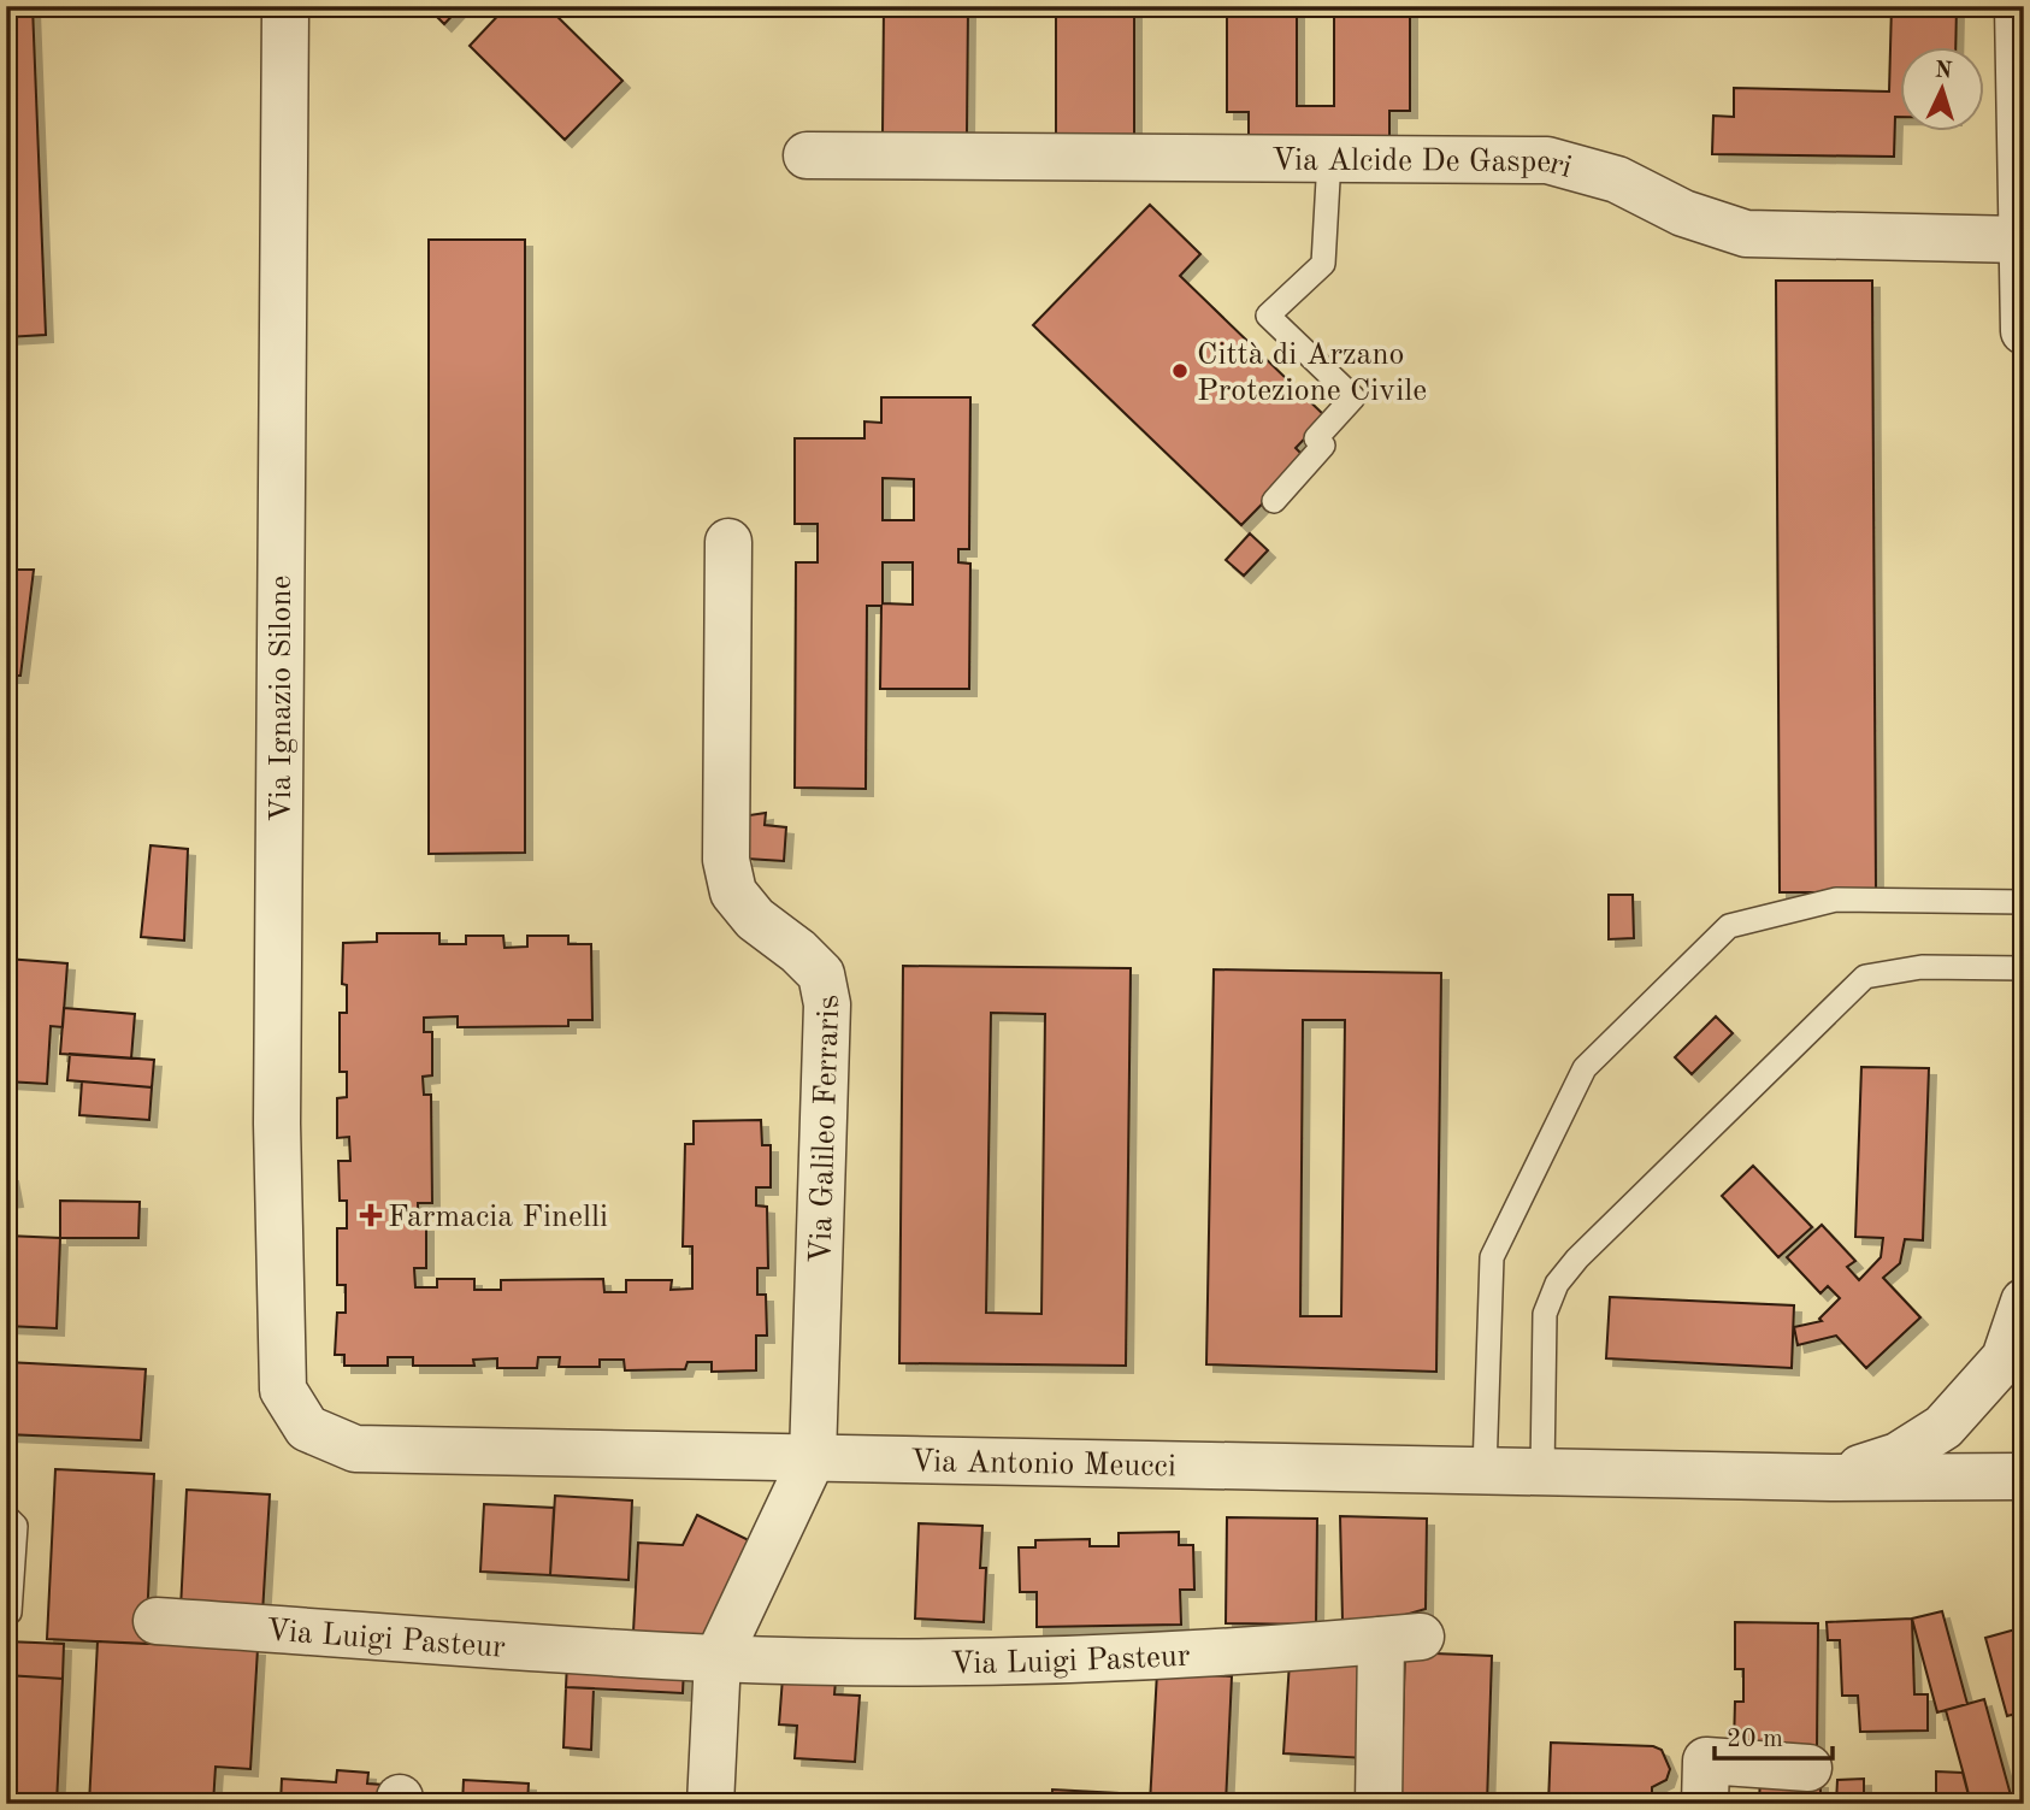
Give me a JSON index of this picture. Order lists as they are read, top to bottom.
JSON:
{
  "streets": {
    "street": [
      "Via Alcide De Gasperi",
      "Via Ignazio Silone",
      "Via Galileo Ferraris",
      "Via Antonio Meucci",
      "Via Luigi Pasteur"
    ]
  },
  "crossings": [
    ["Via Ignazio Silone", "Via Antonio Meucci"],
    ["Via Galileo Ferraris", "Via Antonio Meucci"]
  ],
  "places": {
    "other": ["Città di Arzano Protezione Civile"],
    "health": ["Farmacia Finelli"]
  },
  "scale_bar": "20 m",
  "north": "top"
}
